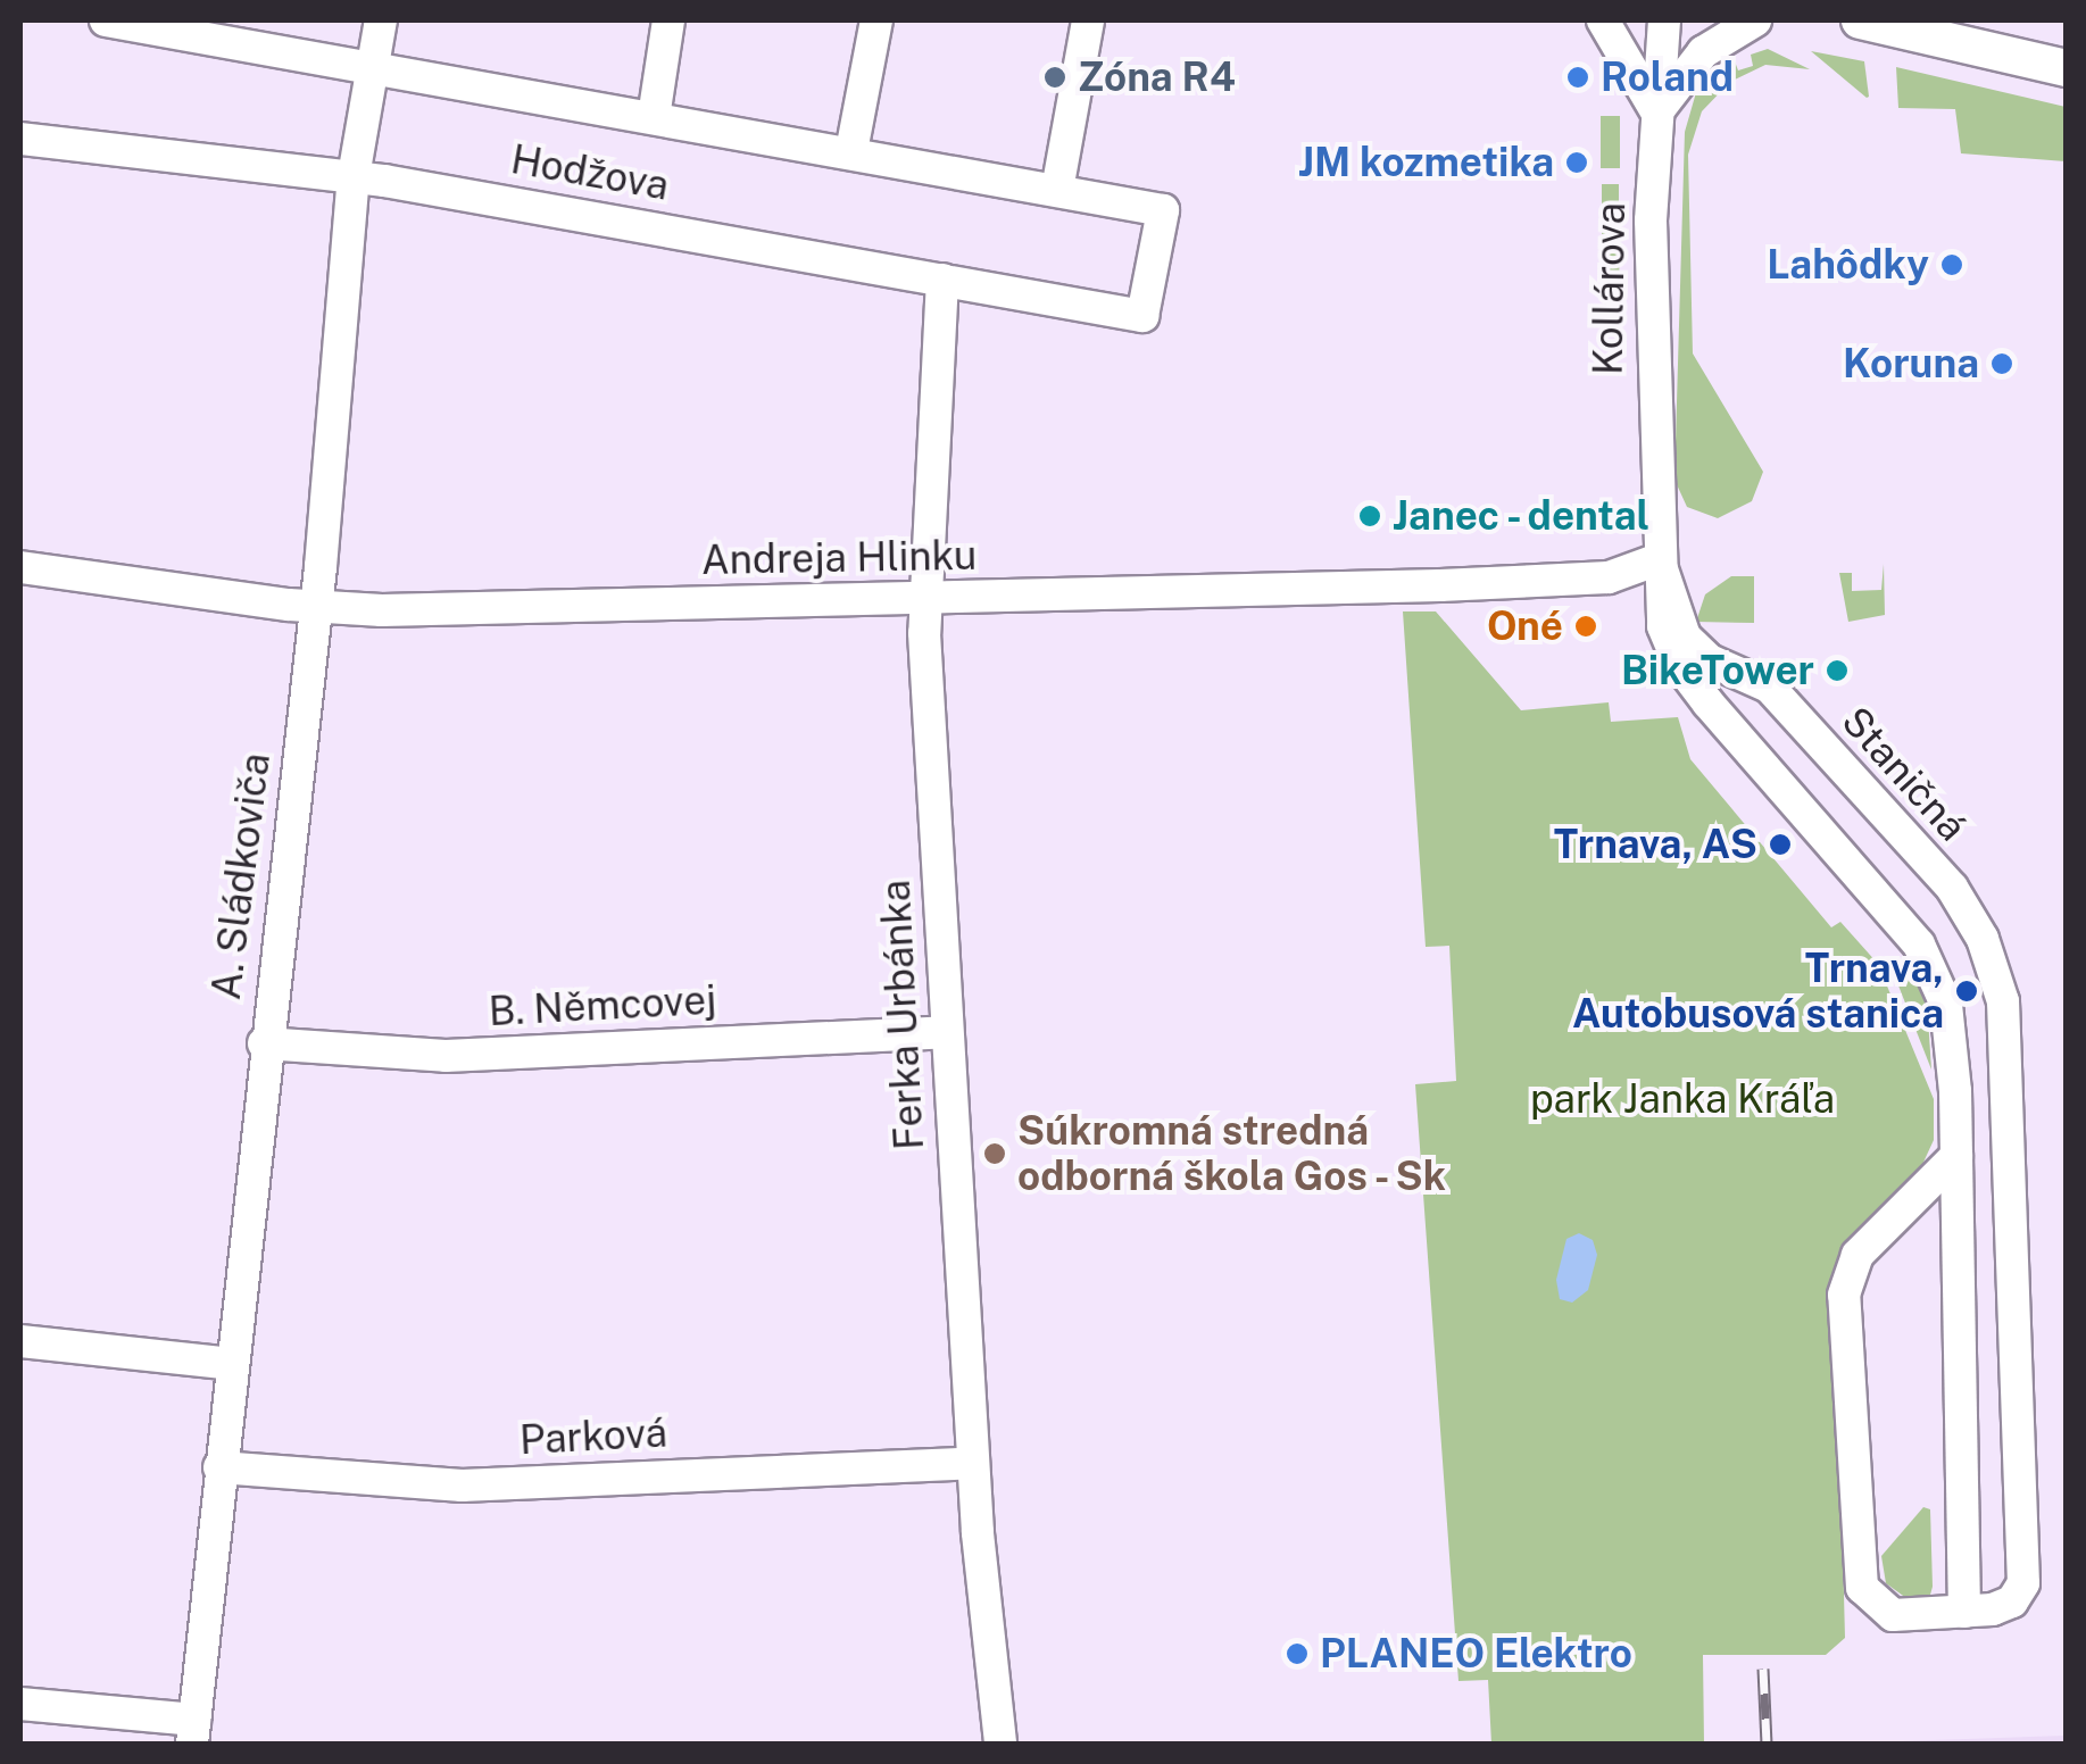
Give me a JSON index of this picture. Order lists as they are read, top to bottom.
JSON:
{
  "streets": {
    "street": [
      "Hodžova",
      "Kollárova",
      "Andreja Hlinku",
      "Staničná",
      "A. Sládkoviča",
      "B. Němcovej",
      "Ferka Urbánka",
      "Parková"
    ]
  },
  "crossings": [
    ["Hodžova", "A. Sládkoviča"],
    ["Hodžova", "Ferka Urbánka"],
    ["Kollárova", "Andreja Hlinku"],
    ["Kollárova", "Staničná"],
    ["Andreja Hlinku", "Staničná"],
    ["Andreja Hlinku", "A. Sládkoviča"],
    ["Andreja Hlinku", "Ferka Urbánka"],
    ["A. Sládkoviča", "B. Němcovej"],
    ["A. Sládkoviča", "Parková"],
    ["B. Němcovej", "Ferka Urbánka"],
    ["Ferka Urbánka", "Parková"]
  ],
  "parks": ["park Janka Kráľa"],
  "places": [
    "Zóna R4",
    "Roland",
    "JM kozmetika",
    "Lahôdky",
    "Koruna",
    "Janec - dental",
    "Oné",
    "BikeTower",
    "Trnava, AS",
    "Trnava, Autobusová stanica",
    "Súkromná stredná odborná škola Gos - Sk",
    "PLANEO Elektro"
  ]
}
